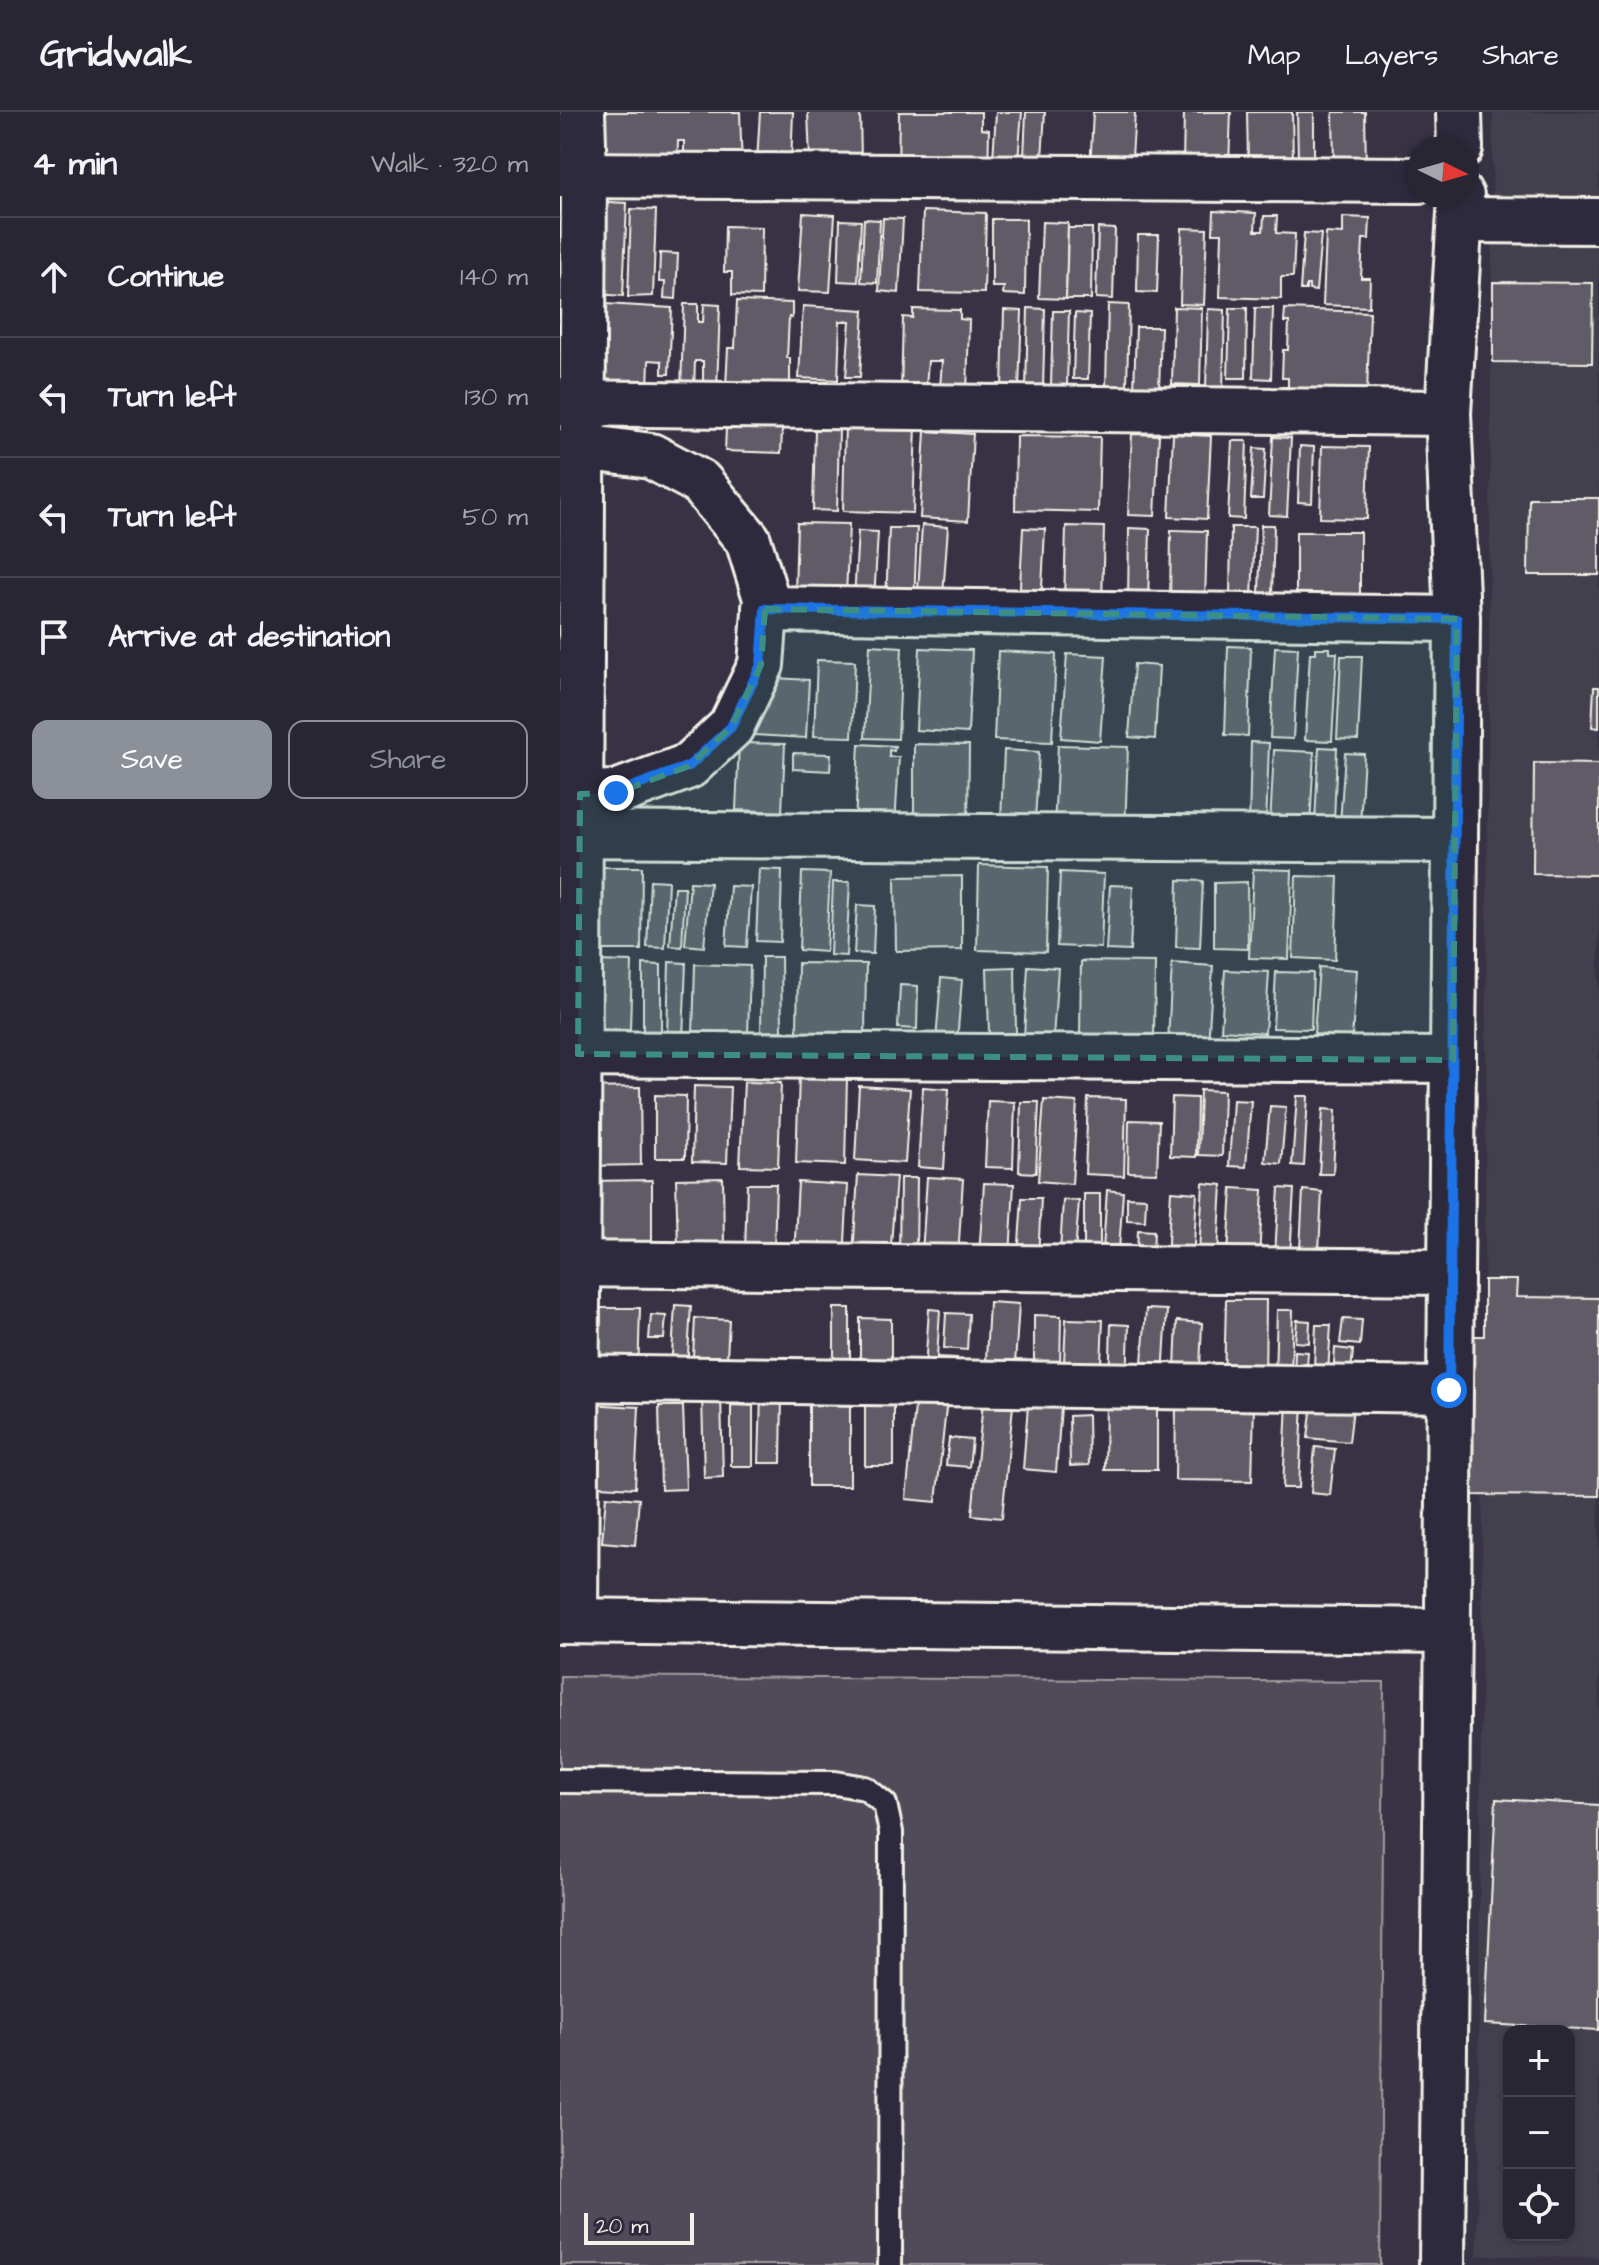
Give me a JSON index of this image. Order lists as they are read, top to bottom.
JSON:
{
  "scale_bar": "20 m",
  "north": "right",
  "page": {
    "header": "Gridwalk",
    "nav": ["Map", "Layers", "Share"],
    "heading": ["4 min", "Walk · 320 m"],
    "list": [
      ["Continue", "140 m"],
      ["Turn left", "130 m"],
      ["Turn left", "50 m"],
      "Arrive at destination"
    ],
    "buttons": ["Save", "Share"],
    "map_buttons": ["+", "−"],
    "scale": "20 m"
  }
}
